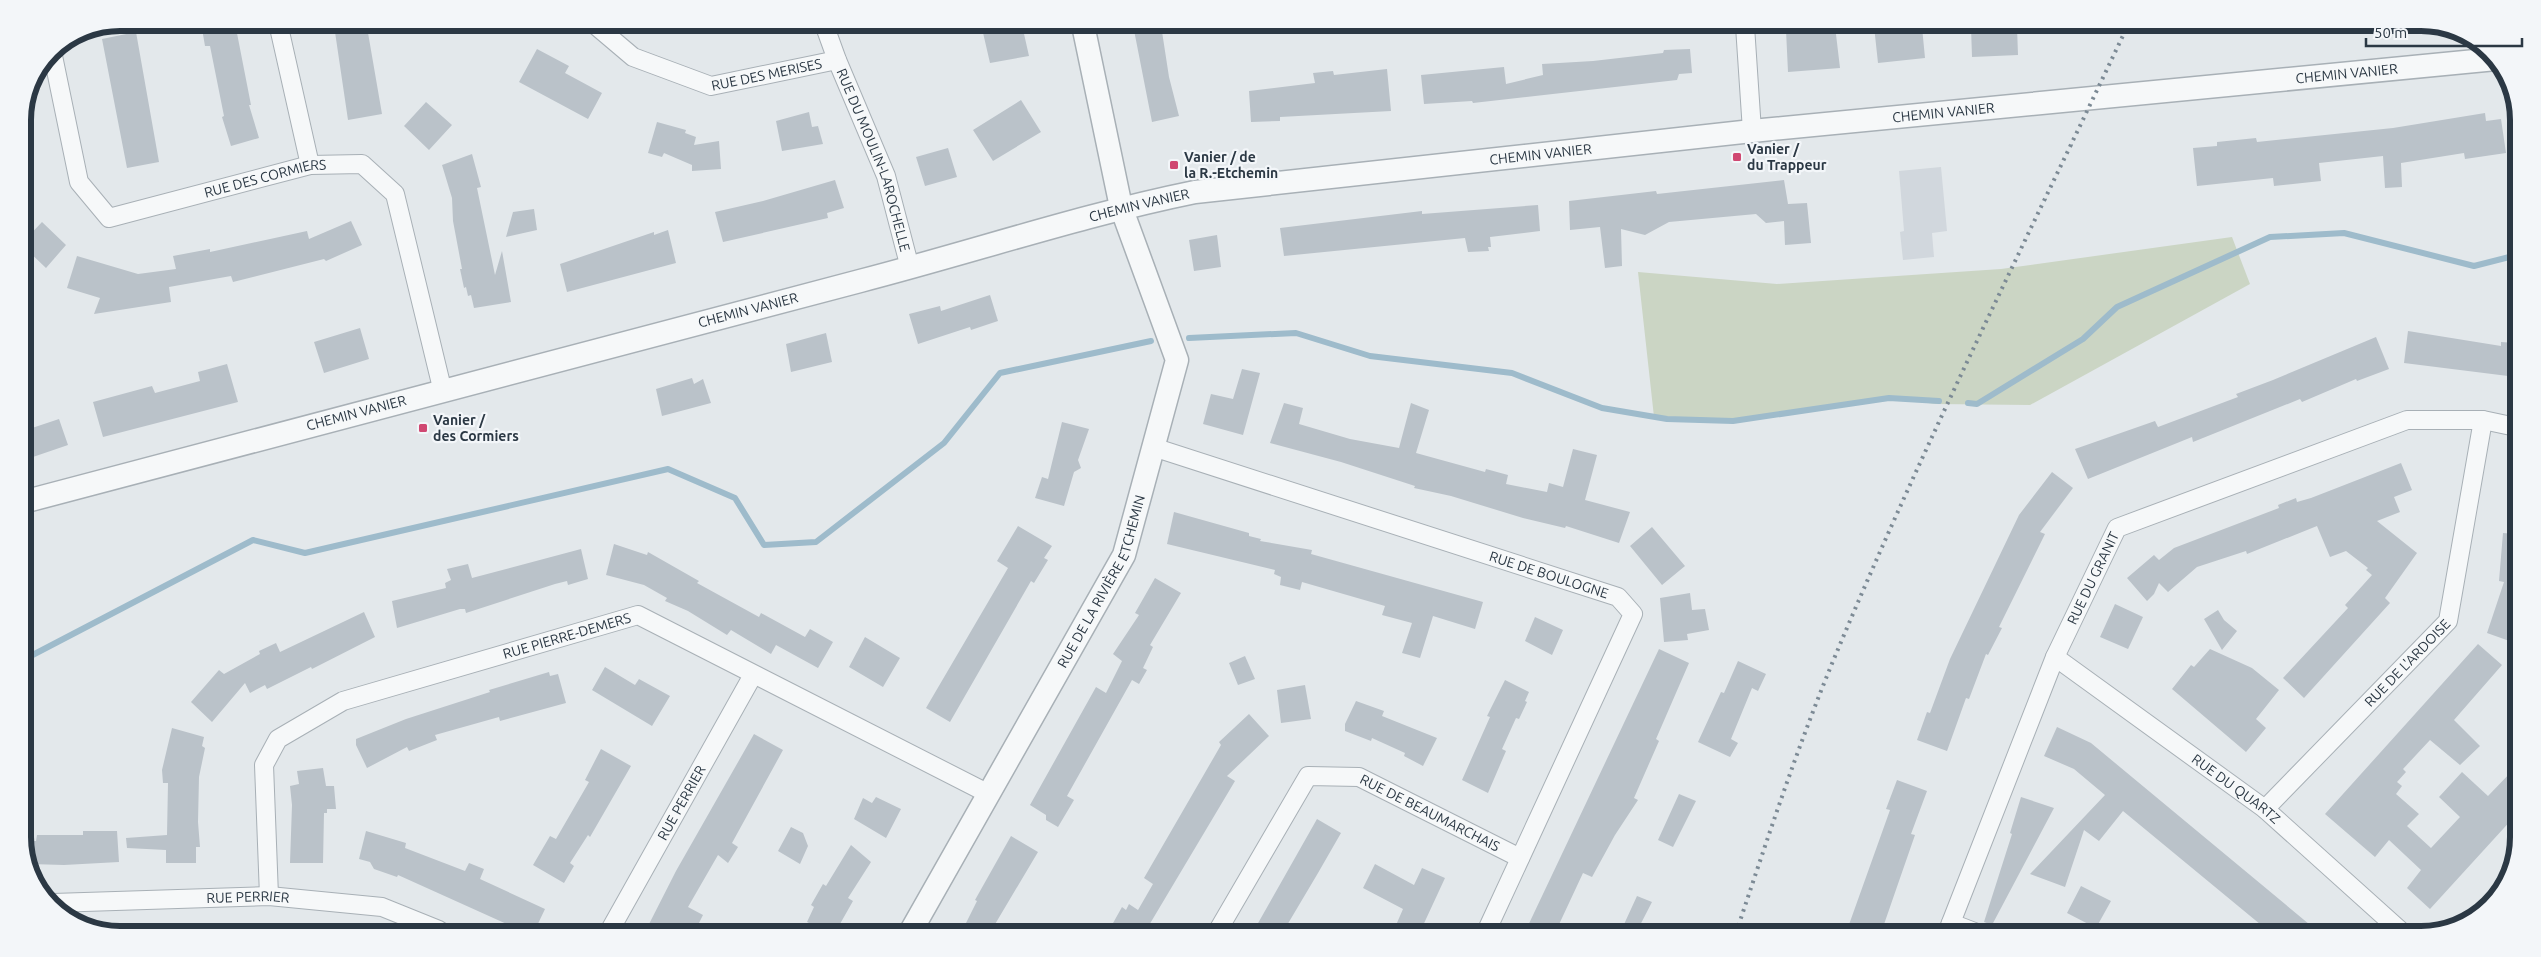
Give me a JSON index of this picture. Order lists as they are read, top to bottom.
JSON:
{
  "streets": {
    "street": [
      "RUE DES MERISES",
      "CHEMIN VANIER",
      "RUE DU MOULIN-LAROCHELLE",
      "RUE DES CORMIERS",
      "RUE DE BOULOGNE",
      "RUE DU GRANIT",
      "RUE DE LA RIVIÈRE ETCHEMIN",
      "RUE PIERRE-DEMERS",
      "RUE DE L'ARDOISE",
      "RUE DU QUARTZ",
      "RUE PERRIER",
      "RUE DE BEAUMARCHAIS"
    ]
  },
  "crossings": [
    ["RUE DES MERISES", "RUE DU MOULIN-LAROCHELLE"],
    ["CHEMIN VANIER", "RUE DU MOULIN-LAROCHELLE"],
    ["CHEMIN VANIER", "RUE DES CORMIERS"],
    ["CHEMIN VANIER", "RUE DE LA RIVIÈRE ETCHEMIN"],
    ["RUE DE BOULOGNE", "RUE DE LA RIVIÈRE ETCHEMIN"],
    ["RUE DE BOULOGNE", "RUE DE BEAUMARCHAIS"],
    ["RUE DU GRANIT", "RUE DE L'ARDOISE"],
    ["RUE DU GRANIT", "RUE DU QUARTZ"],
    ["RUE DE LA RIVIÈRE ETCHEMIN", "RUE PIERRE-DEMERS"],
    ["RUE PIERRE-DEMERS", "RUE PERRIER"],
    ["RUE DE L'ARDOISE", "RUE DU QUARTZ"]
  ],
  "places": {
    "transit": ["Vanier / du Trappeur", "Vanier / de la R.-Etchemin", "Vanier / des Cormiers"]
  },
  "scale_bar": "50 m"
}
